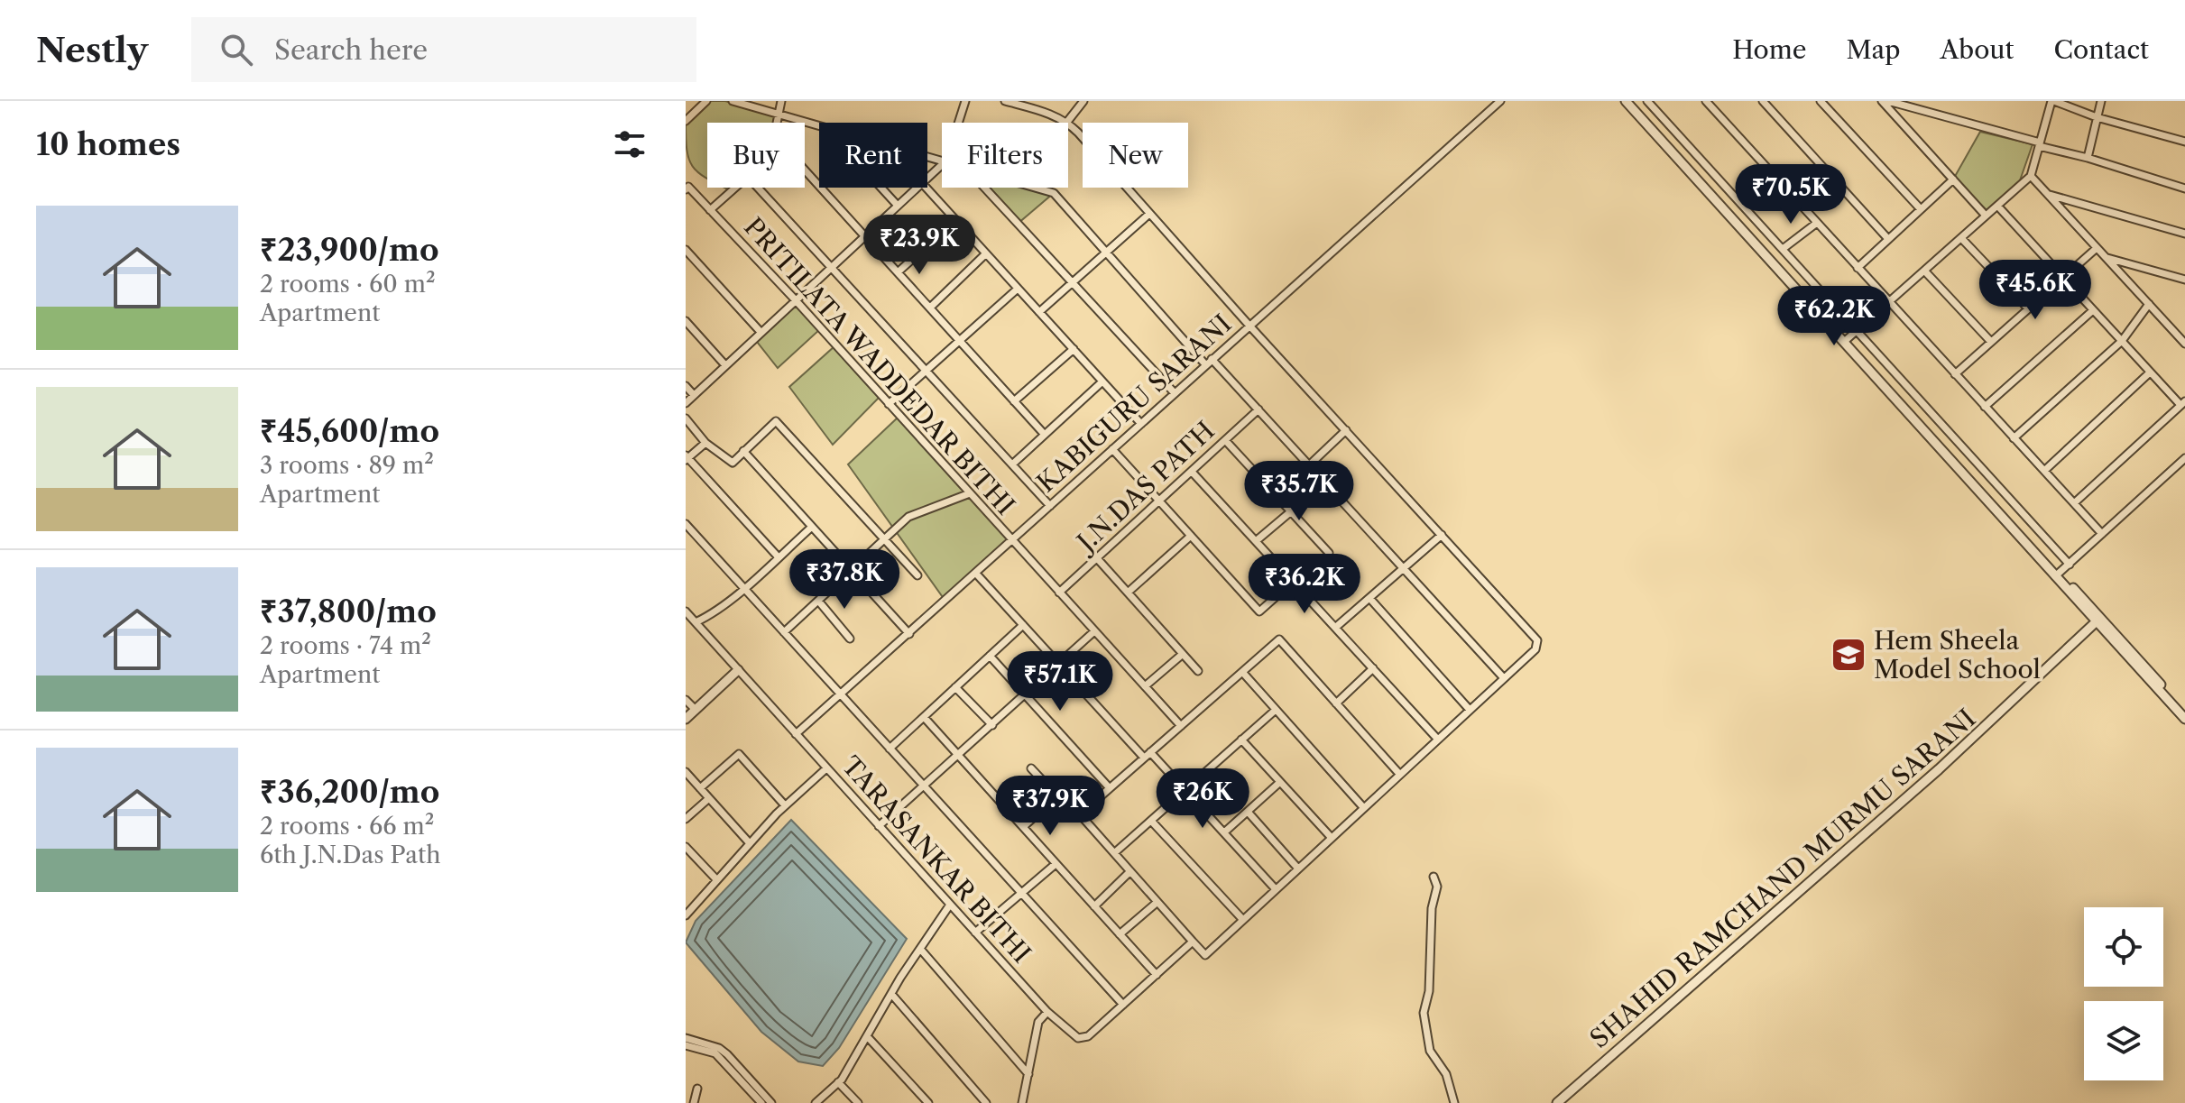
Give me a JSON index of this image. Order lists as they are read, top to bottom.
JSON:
{
  "streets": {
    "street": [
      "PRITILATA WADDEDAR BITHI",
      "KABIGURU SARANI",
      "J.N.DAS PATH",
      "TARASANKAR BITHI",
      "SHAHID RAMCHAND MURMU SARANI"
    ]
  },
  "crossings": [
    ["PRITILATA WADDEDAR BITHI", "KABIGURU SARANI"],
    ["PRITILATA WADDEDAR BITHI", "J.N.DAS PATH"],
    ["KABIGURU SARANI", "TARASANKAR BITHI"]
  ],
  "places": {
    "school or university": ["Hem Sheela Model School"]
  },
  "page": {
    "header": "Nestly",
    "search": "Search here",
    "nav": [
      "Home",
      "Map",
      "About",
      "Contact"
    ],
    "heading": "10 homes",
    "chip": [
      "Buy",
      "Rent",
      "Filters",
      "New"
    ],
    "price": [
      "₹70.5K",
      "₹23.9K",
      "₹45.6K",
      "₹62.2K",
      "₹35.7K",
      "₹37.8K",
      "₹36.2K",
      "₹57.1K",
      "₹26K",
      "₹37.9K"
    ],
    "list": [
      {
        "name": "₹23,900/mo",
        "note": "2 rooms · 60 m² · Apartment"
      },
      {
        "name": "₹45,600/mo",
        "note": "3 rooms · 89 m² · Apartment"
      },
      {
        "name": "₹37,800/mo",
        "note": "2 rooms · 74 m² · Apartment"
      },
      {
        "name": "₹36,200/mo",
        "note": "2 rooms · 66 m² · 6th J.N.Das Path"
      }
    ]
  }
}
